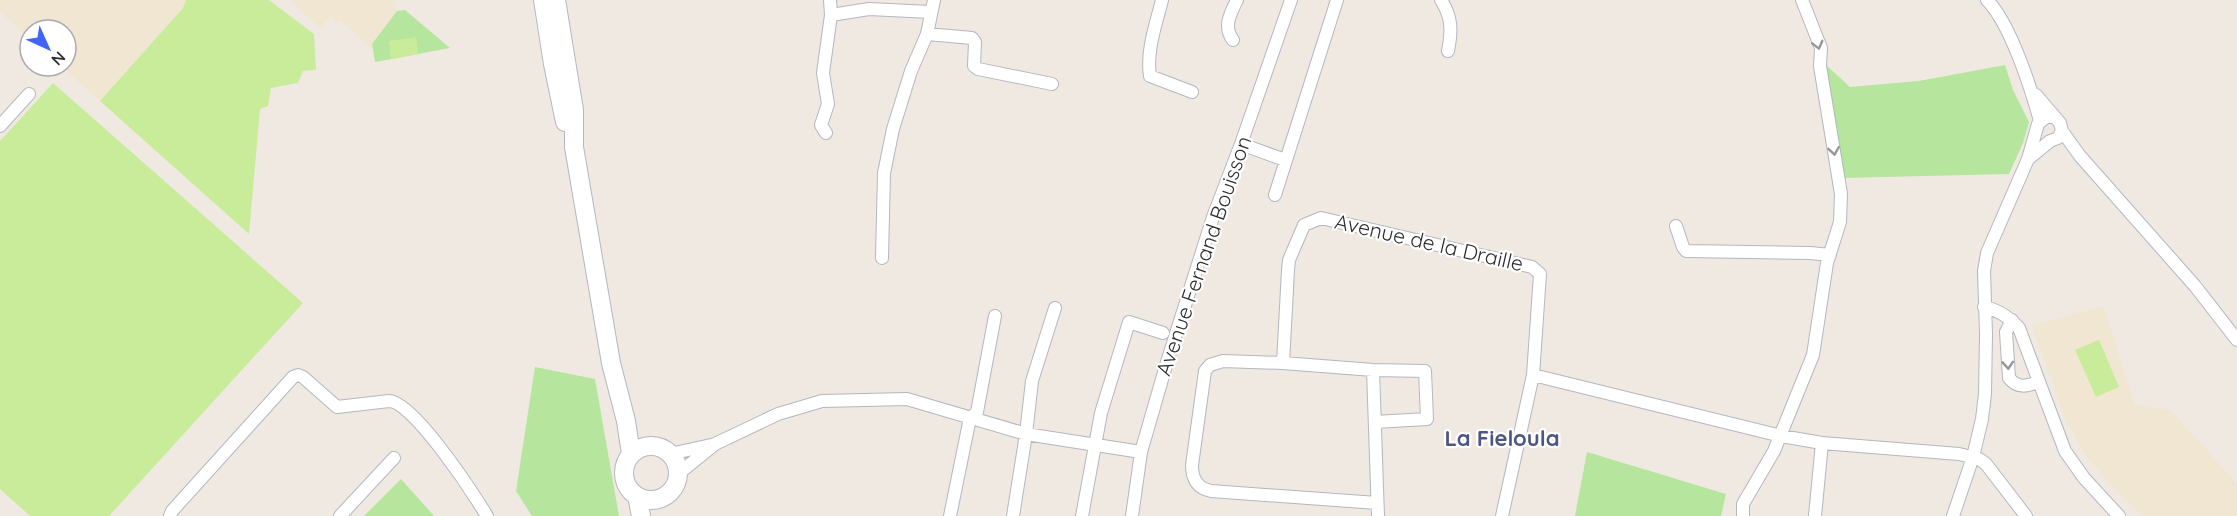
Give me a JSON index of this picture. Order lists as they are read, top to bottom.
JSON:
{
  "streets": {
    "street": ["Avenue de la Draille", "Avenue Fernand Bouisson"]
  },
  "districts": ["La Fieloula"],
  "north": "bottom right"
}
